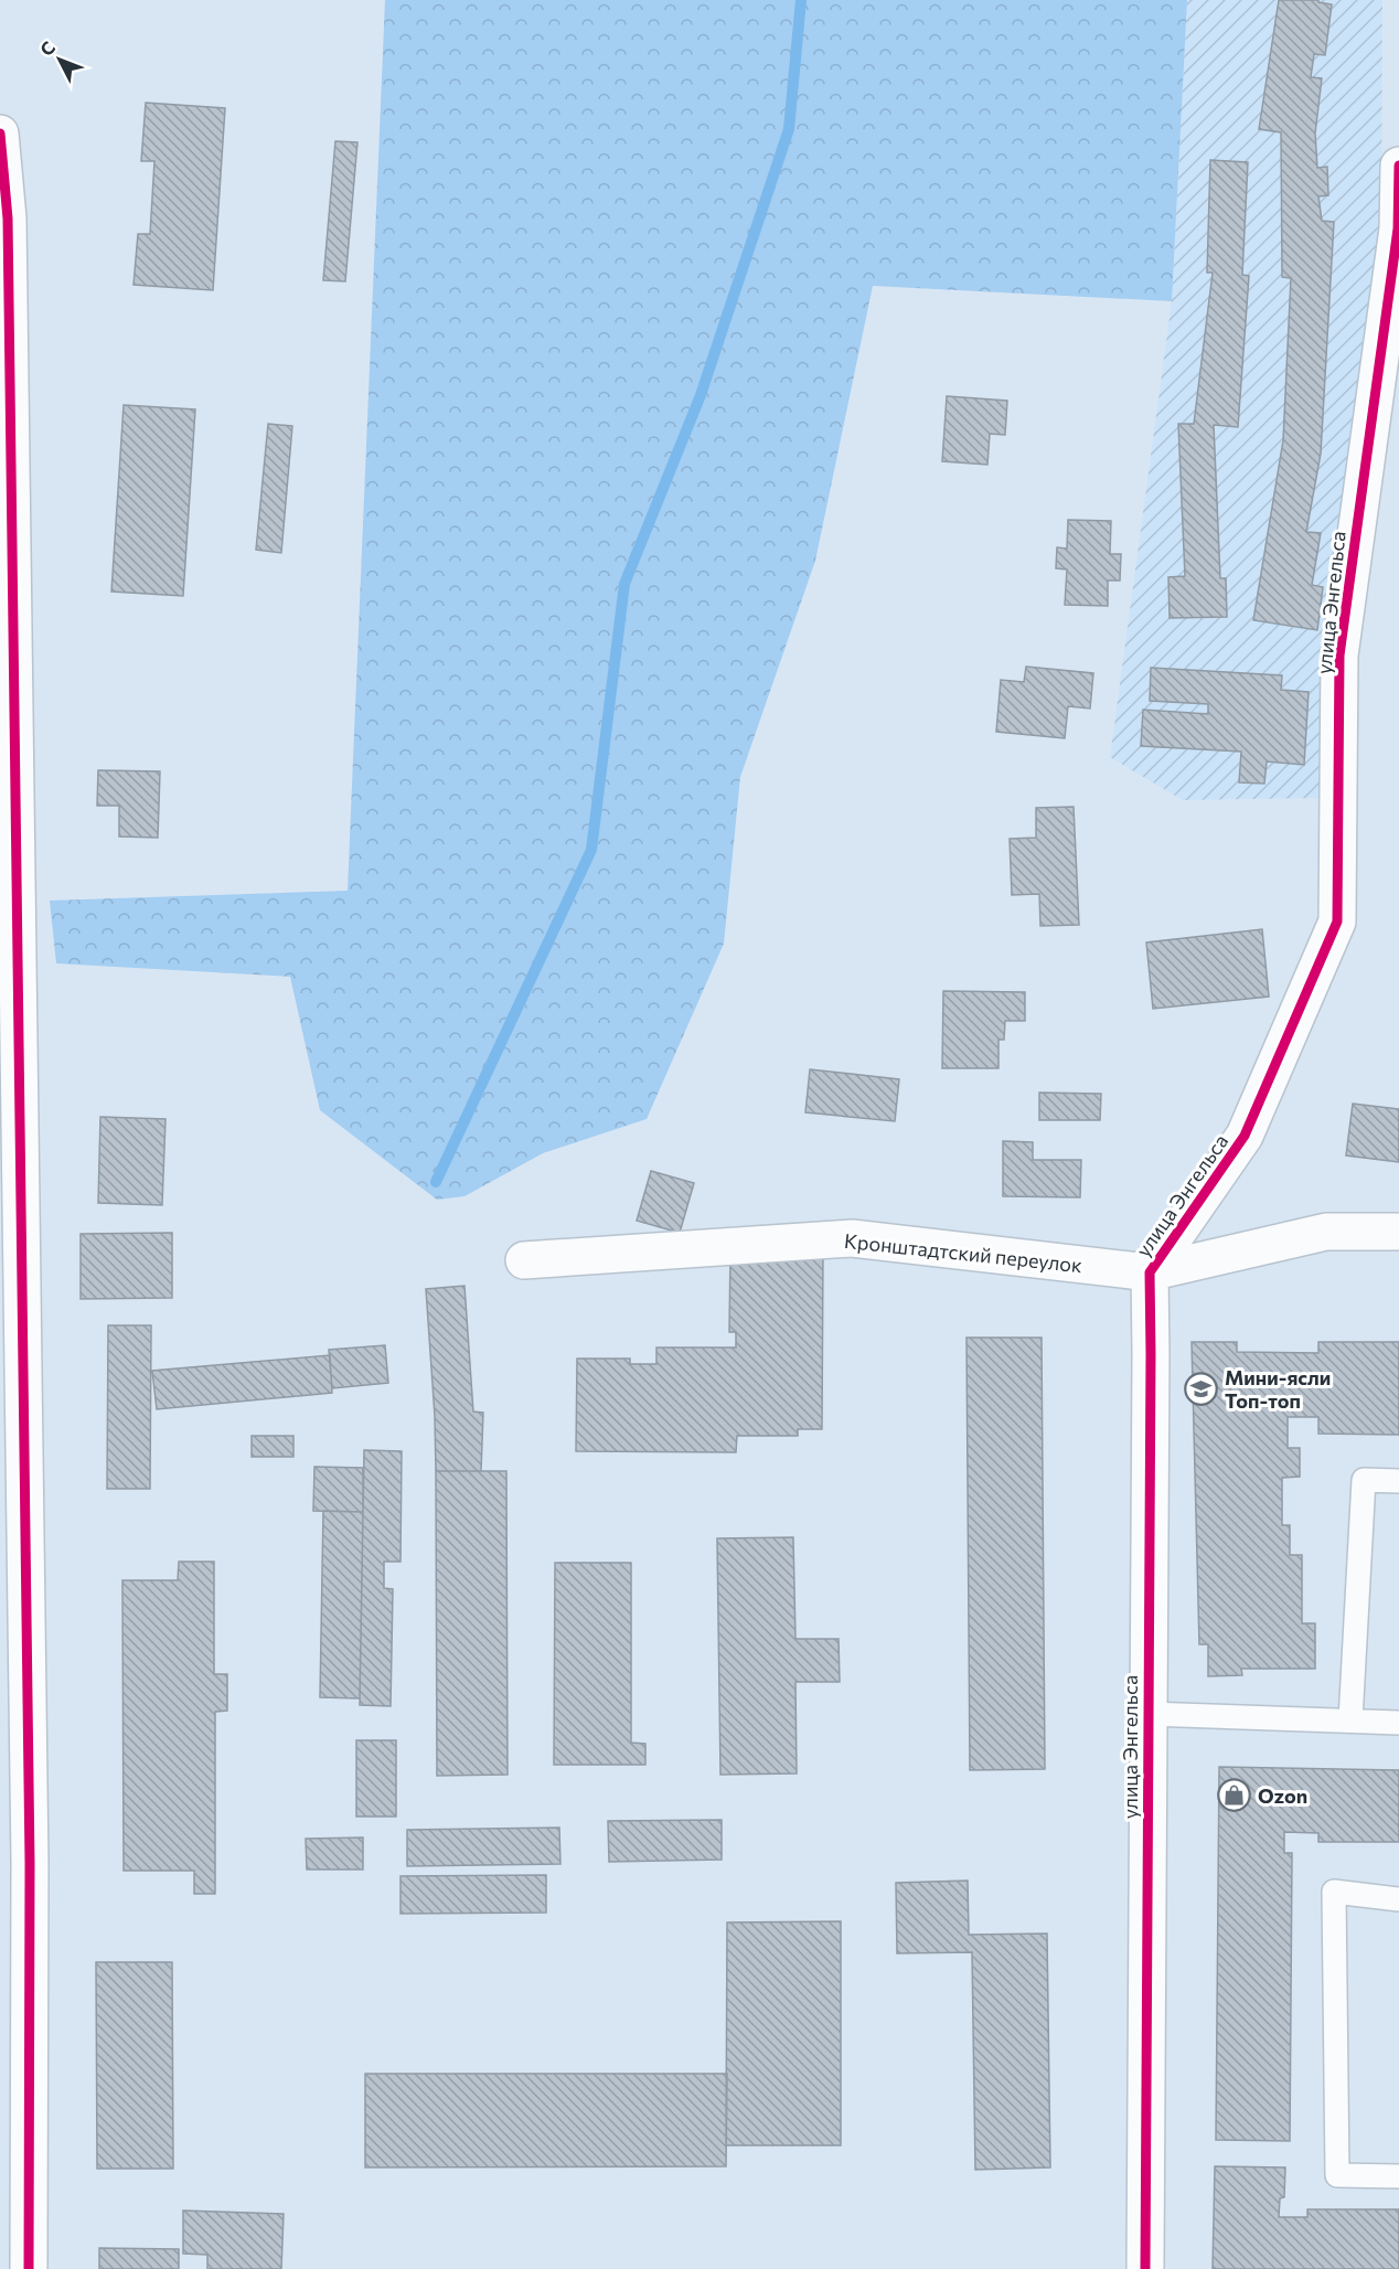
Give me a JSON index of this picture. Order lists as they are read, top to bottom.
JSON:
{
  "streets": {
    "street": ["улица Энгельса", "Кронштадтский переулок"]
  },
  "crossings": [
    ["улица Энгельса", "Кронштадтский переулок"]
  ],
  "places": {
    "school or university": ["Мини-ясли Топ-топ"],
    "shop": ["Ozon"]
  },
  "north": "top left"
}
